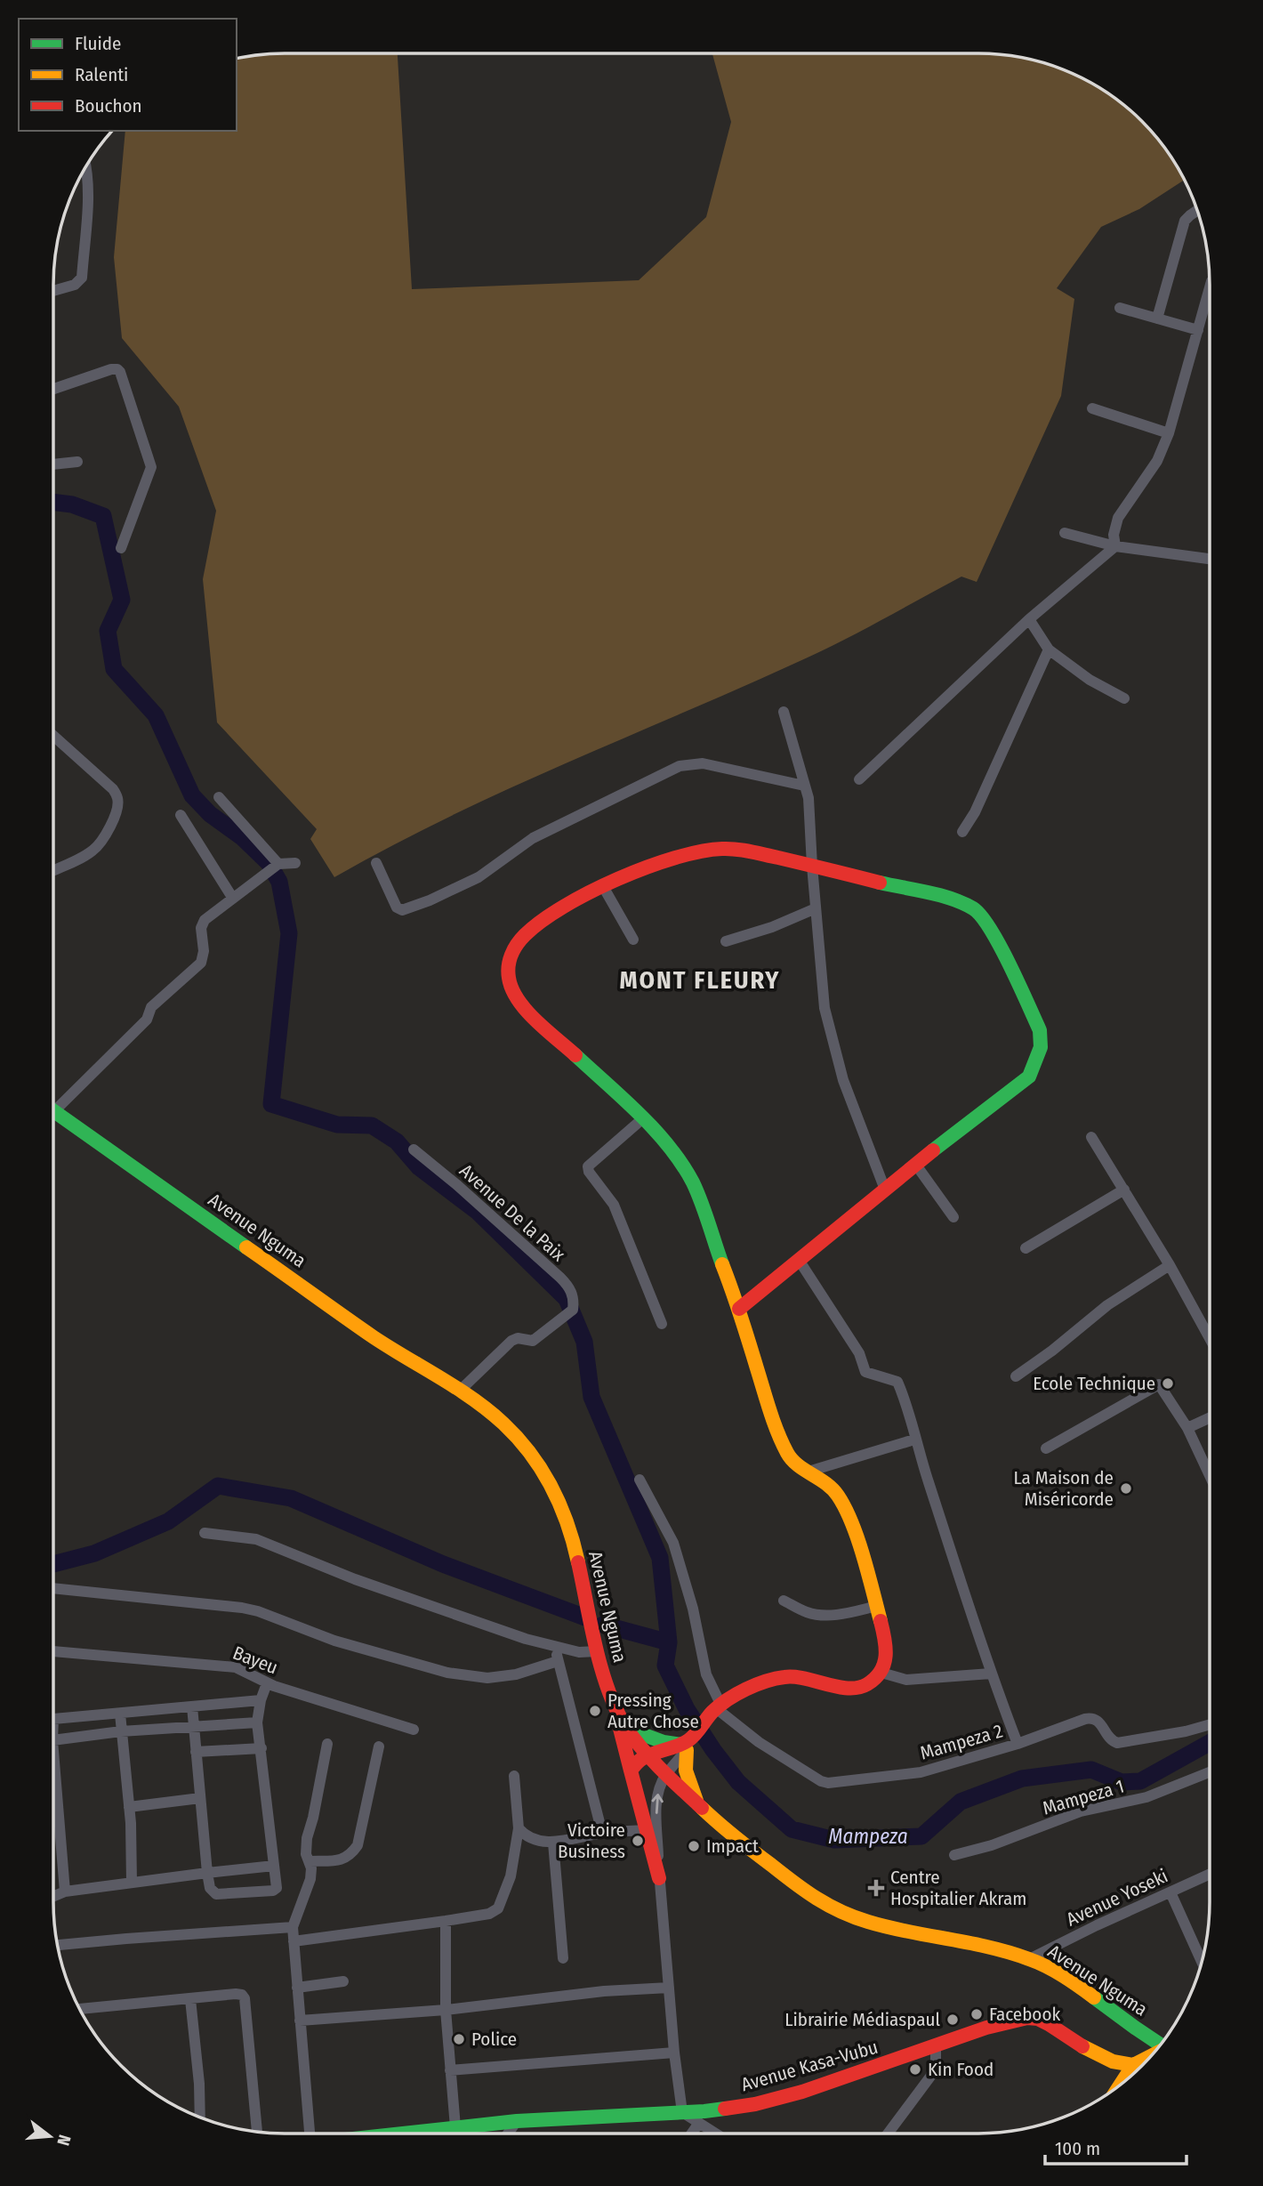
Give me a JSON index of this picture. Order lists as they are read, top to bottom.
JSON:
{
  "streets": {
    "main road": ["Avenue Nguma", "Avenue Kasa-Vubu"],
    "street": [
      "Avenue De la Paix",
      "Bayeu",
      "Mampeza 2",
      "Mampeza 1",
      "Avenue Yoseki"
    ]
  },
  "crossings": [
    ["Avenue De la Paix", "Avenue Nguma"],
    ["Avenue Nguma", "Avenue Yoseki"]
  ],
  "districts": ["MONT FLEURY"],
  "water": ["Mampeza"],
  "places": {
    "other": [
      "Ecole Technique",
      "La Maison de Miséricorde",
      "Pressing Autre Chose",
      "Victoire Business",
      "Impact",
      "Facebook",
      "Librairie Médiaspaul",
      "Police",
      "Kin Food"
    ],
    "health": ["Centre Hospitalier Akram"]
  },
  "legend": ["Fluide", "Ralenti", "Bouchon"],
  "scale_bar": "100 m",
  "north": "right"
}
